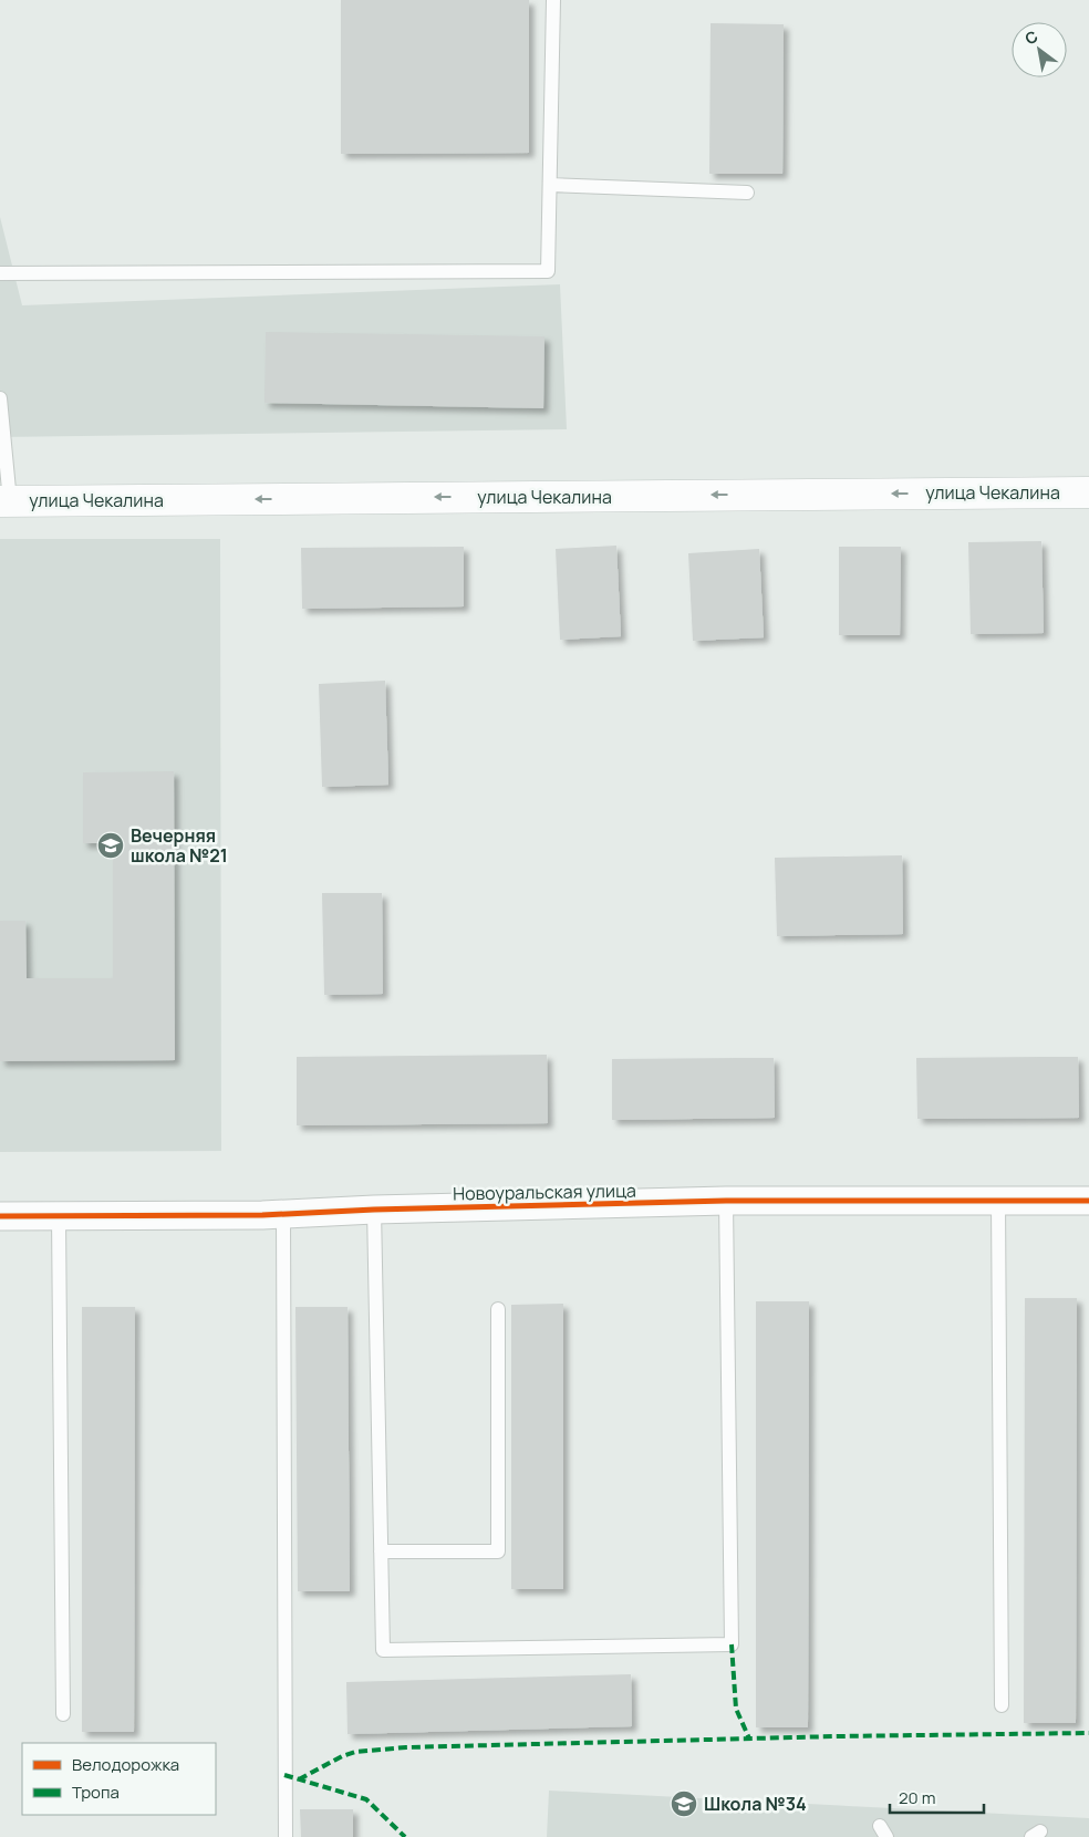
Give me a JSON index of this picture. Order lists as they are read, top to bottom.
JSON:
{
  "streets": {
    "main road": ["улица Чекалина"],
    "street": ["Новоуральская улица"]
  },
  "one_way": ["улица Чекалина"],
  "places": {
    "school or university": ["Вечерняя школа №21", "Школа №34"]
  },
  "legend": ["Велодорожка", "Тропа"],
  "scale_bar": "20 m",
  "north": "top left"
}
